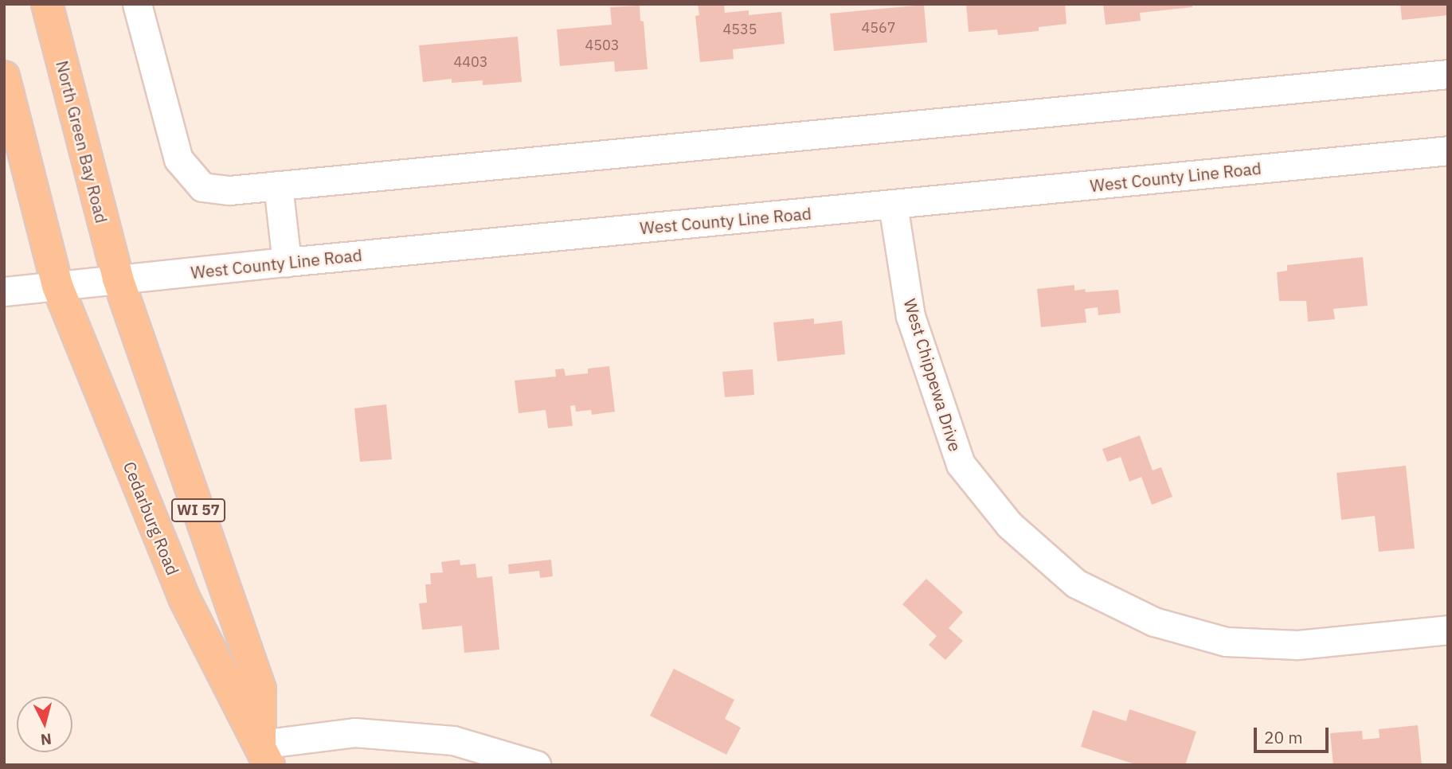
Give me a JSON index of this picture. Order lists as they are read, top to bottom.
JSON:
{
  "streets": {
    "main road": ["North Green Bay Road", "WI 57", "Cedarburg Road"],
    "street": ["West County Line Road", "West Chippewa Drive"]
  },
  "crossings": [
    ["North Green Bay Road", "West County Line Road"],
    ["North Green Bay Road", "WI 57"],
    ["West County Line Road", "West Chippewa Drive"],
    ["West County Line Road", "WI 57"],
    ["West County Line Road", "Cedarburg Road"],
    ["WI 57", "Cedarburg Road"]
  ],
  "house_numbers": [
    "4567",
    "4535",
    "4503",
    "4403"
  ],
  "scale_bar": "20 m",
  "north": "bottom"
}
